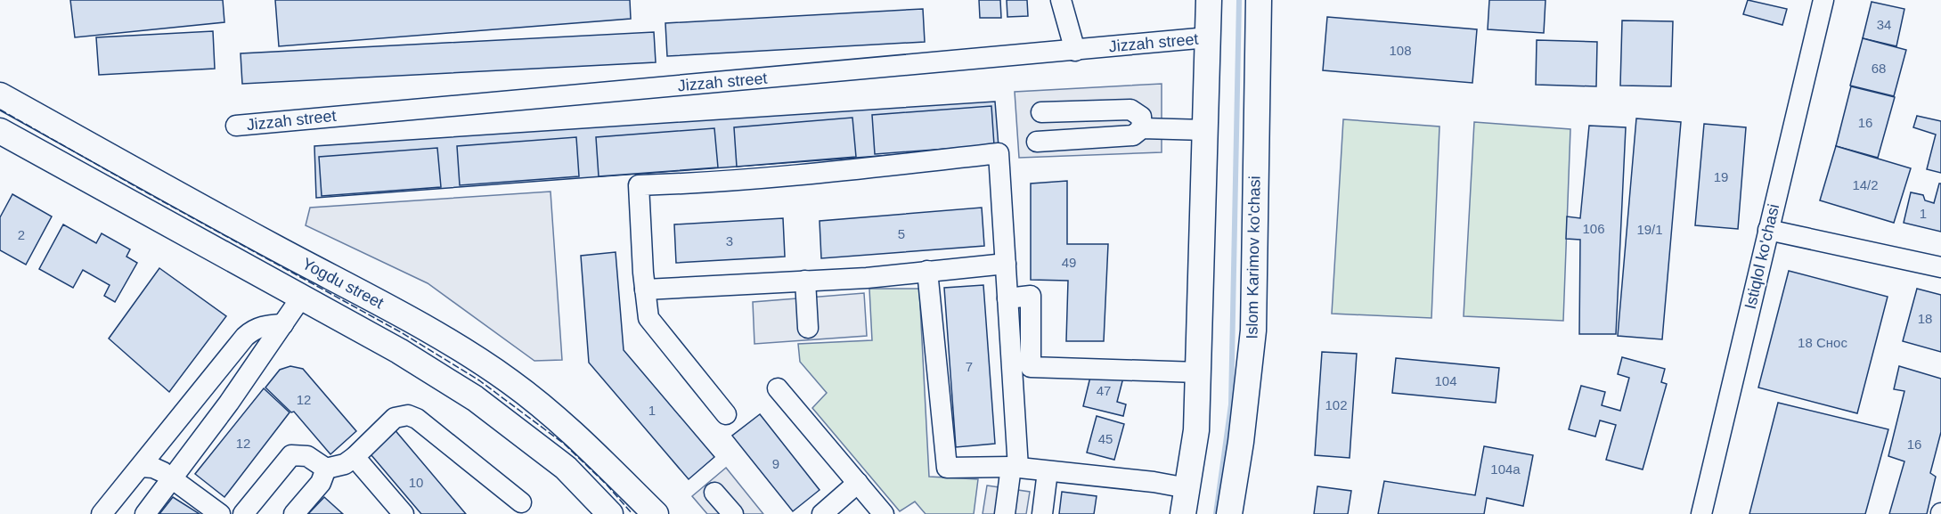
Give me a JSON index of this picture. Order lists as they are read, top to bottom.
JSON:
{
  "streets": {
    "main road": ["Islom Karimov ko'chasi", "Yogdu street"],
    "street": ["Jizzah street", "Istiqlol ko'chasi"]
  },
  "house_numbers": [
    "34",
    "108",
    "68",
    "16",
    "19",
    "14/2",
    "1",
    "106",
    "19/1",
    "5",
    "2",
    "3",
    "49",
    "18",
    "18 Снос",
    "7",
    "104",
    "47",
    "12",
    "102",
    "1",
    "45",
    "12",
    "16",
    "9",
    "104a",
    "10"
  ]
}
